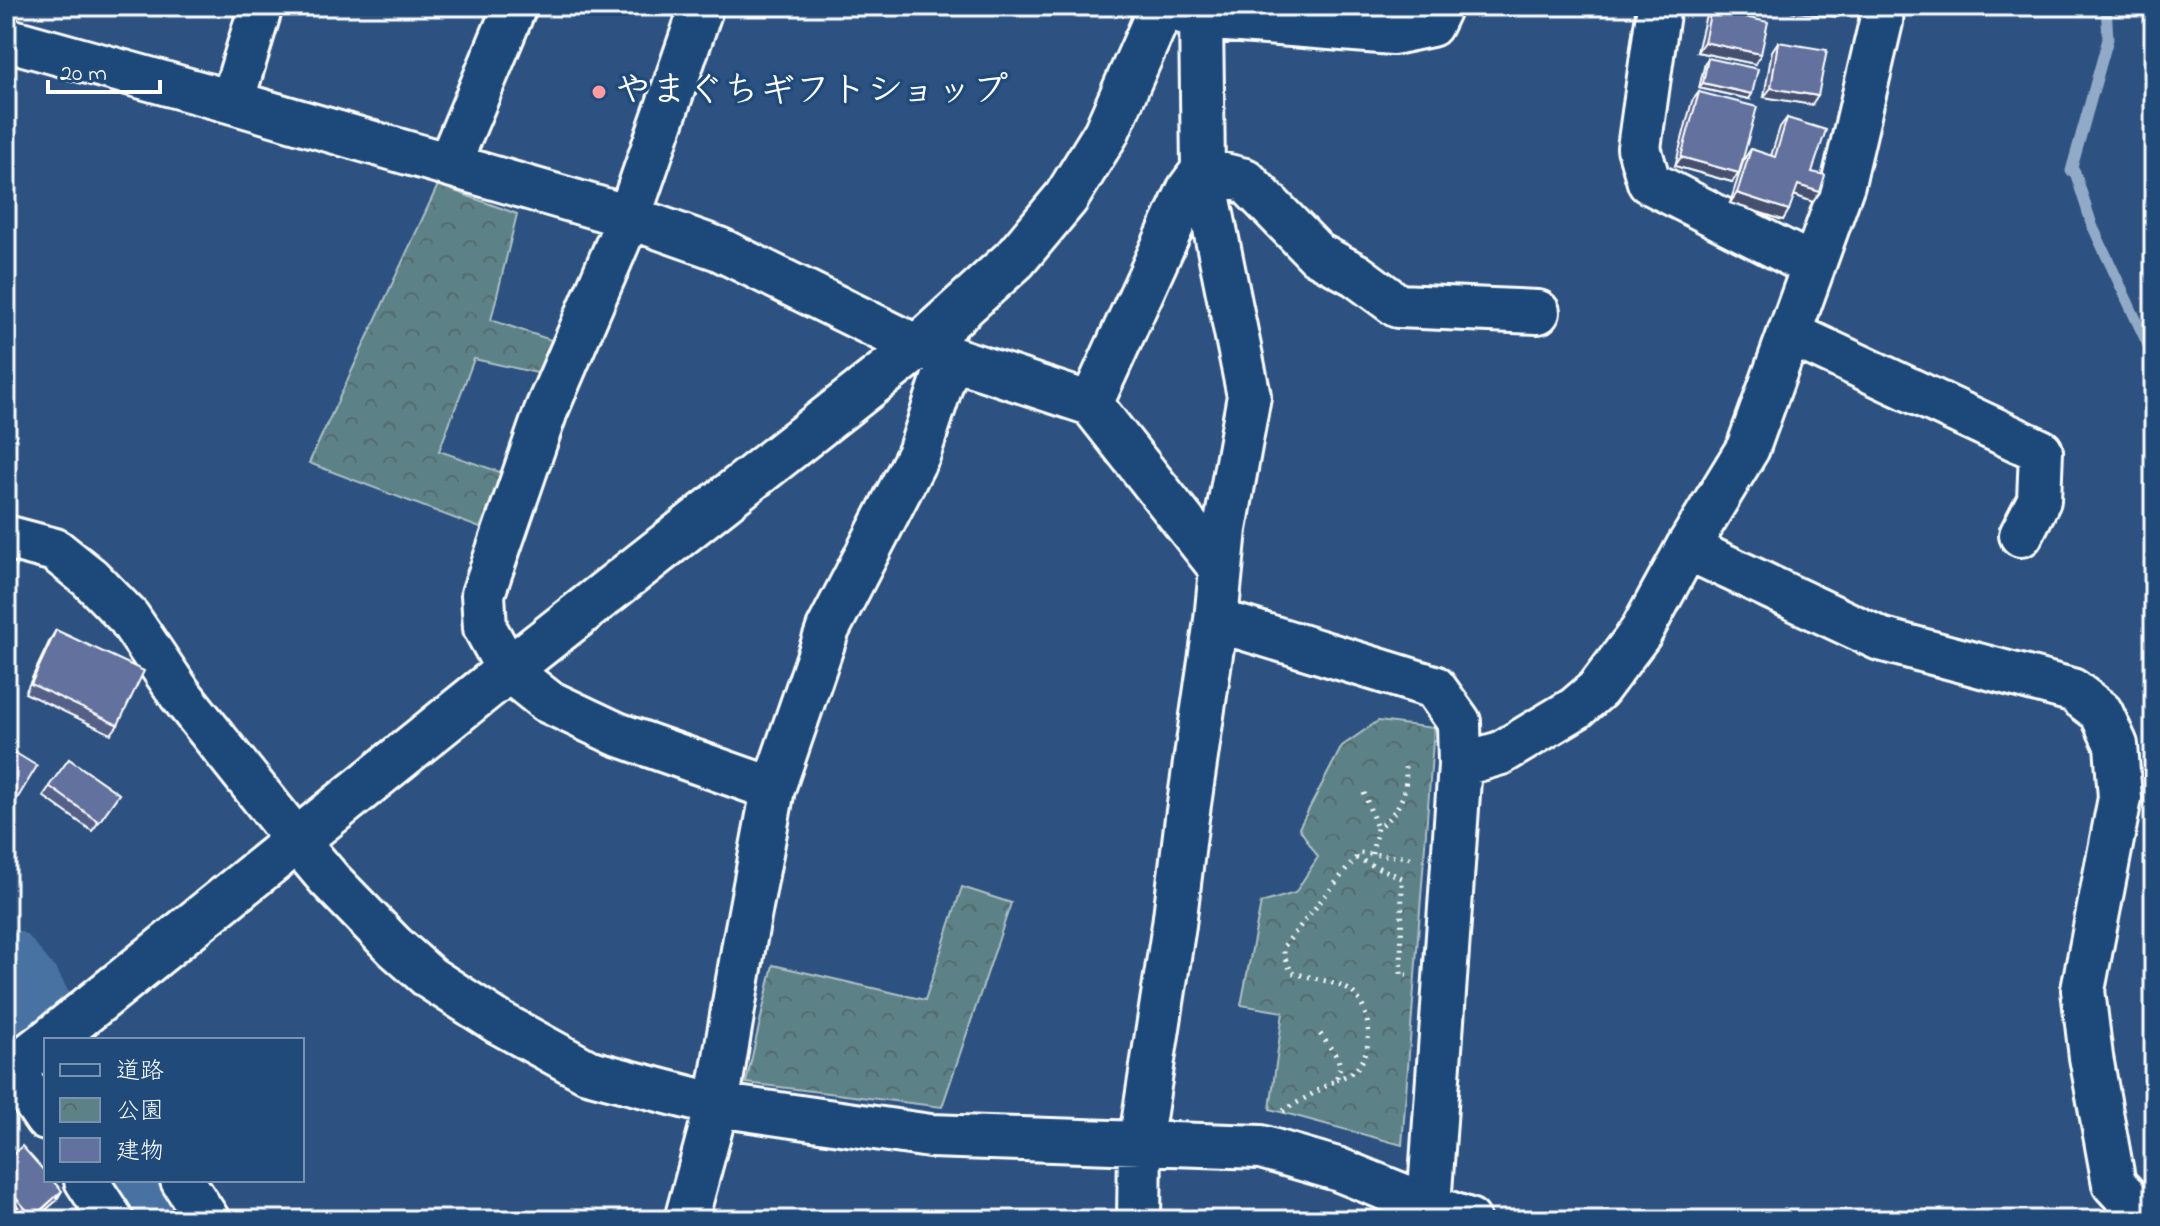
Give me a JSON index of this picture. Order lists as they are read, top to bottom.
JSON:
{
  "places": ["やまぐちギフトショップ"],
  "legend": ["道路", "公園", "建物"],
  "scale_bar": "20 m"
}
